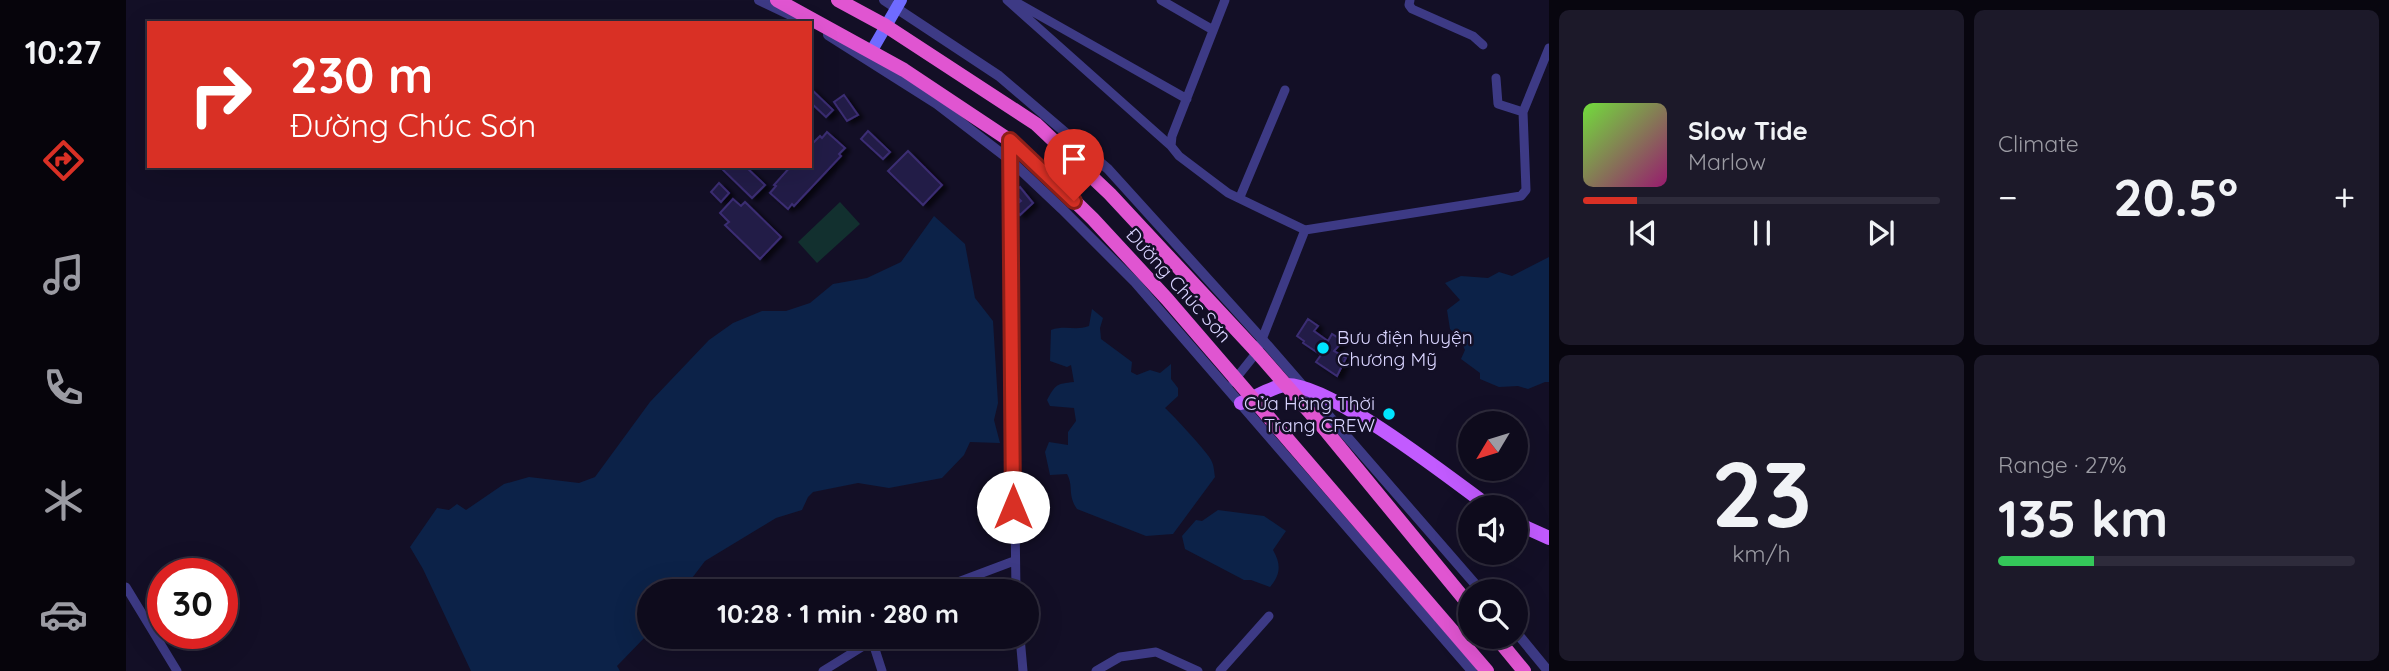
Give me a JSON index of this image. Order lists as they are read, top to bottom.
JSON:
{
  "streets": {
    "highway": ["Đường Chúc Sơn"]
  },
  "places": ["Bưu điện huyện Chương Mỹ", "Cửa Hàng Thời Trang CREW"],
  "north": "bottom left",
  "page": {
    "tabs": "10:27",
    "tile": [
      "Climate",
      ["23", "km/h"],
      ["Range · 27%", "135 km"]
    ],
    "turn": ["230 m", "Đường Chúc Sơn"],
    "song": ["Slow Tide", "Marlow"],
    "heat": ["−", "20.5°", "+"],
    "limit": "30",
    "trip": "10:28 · 1 min · 280 m"
  }
}
